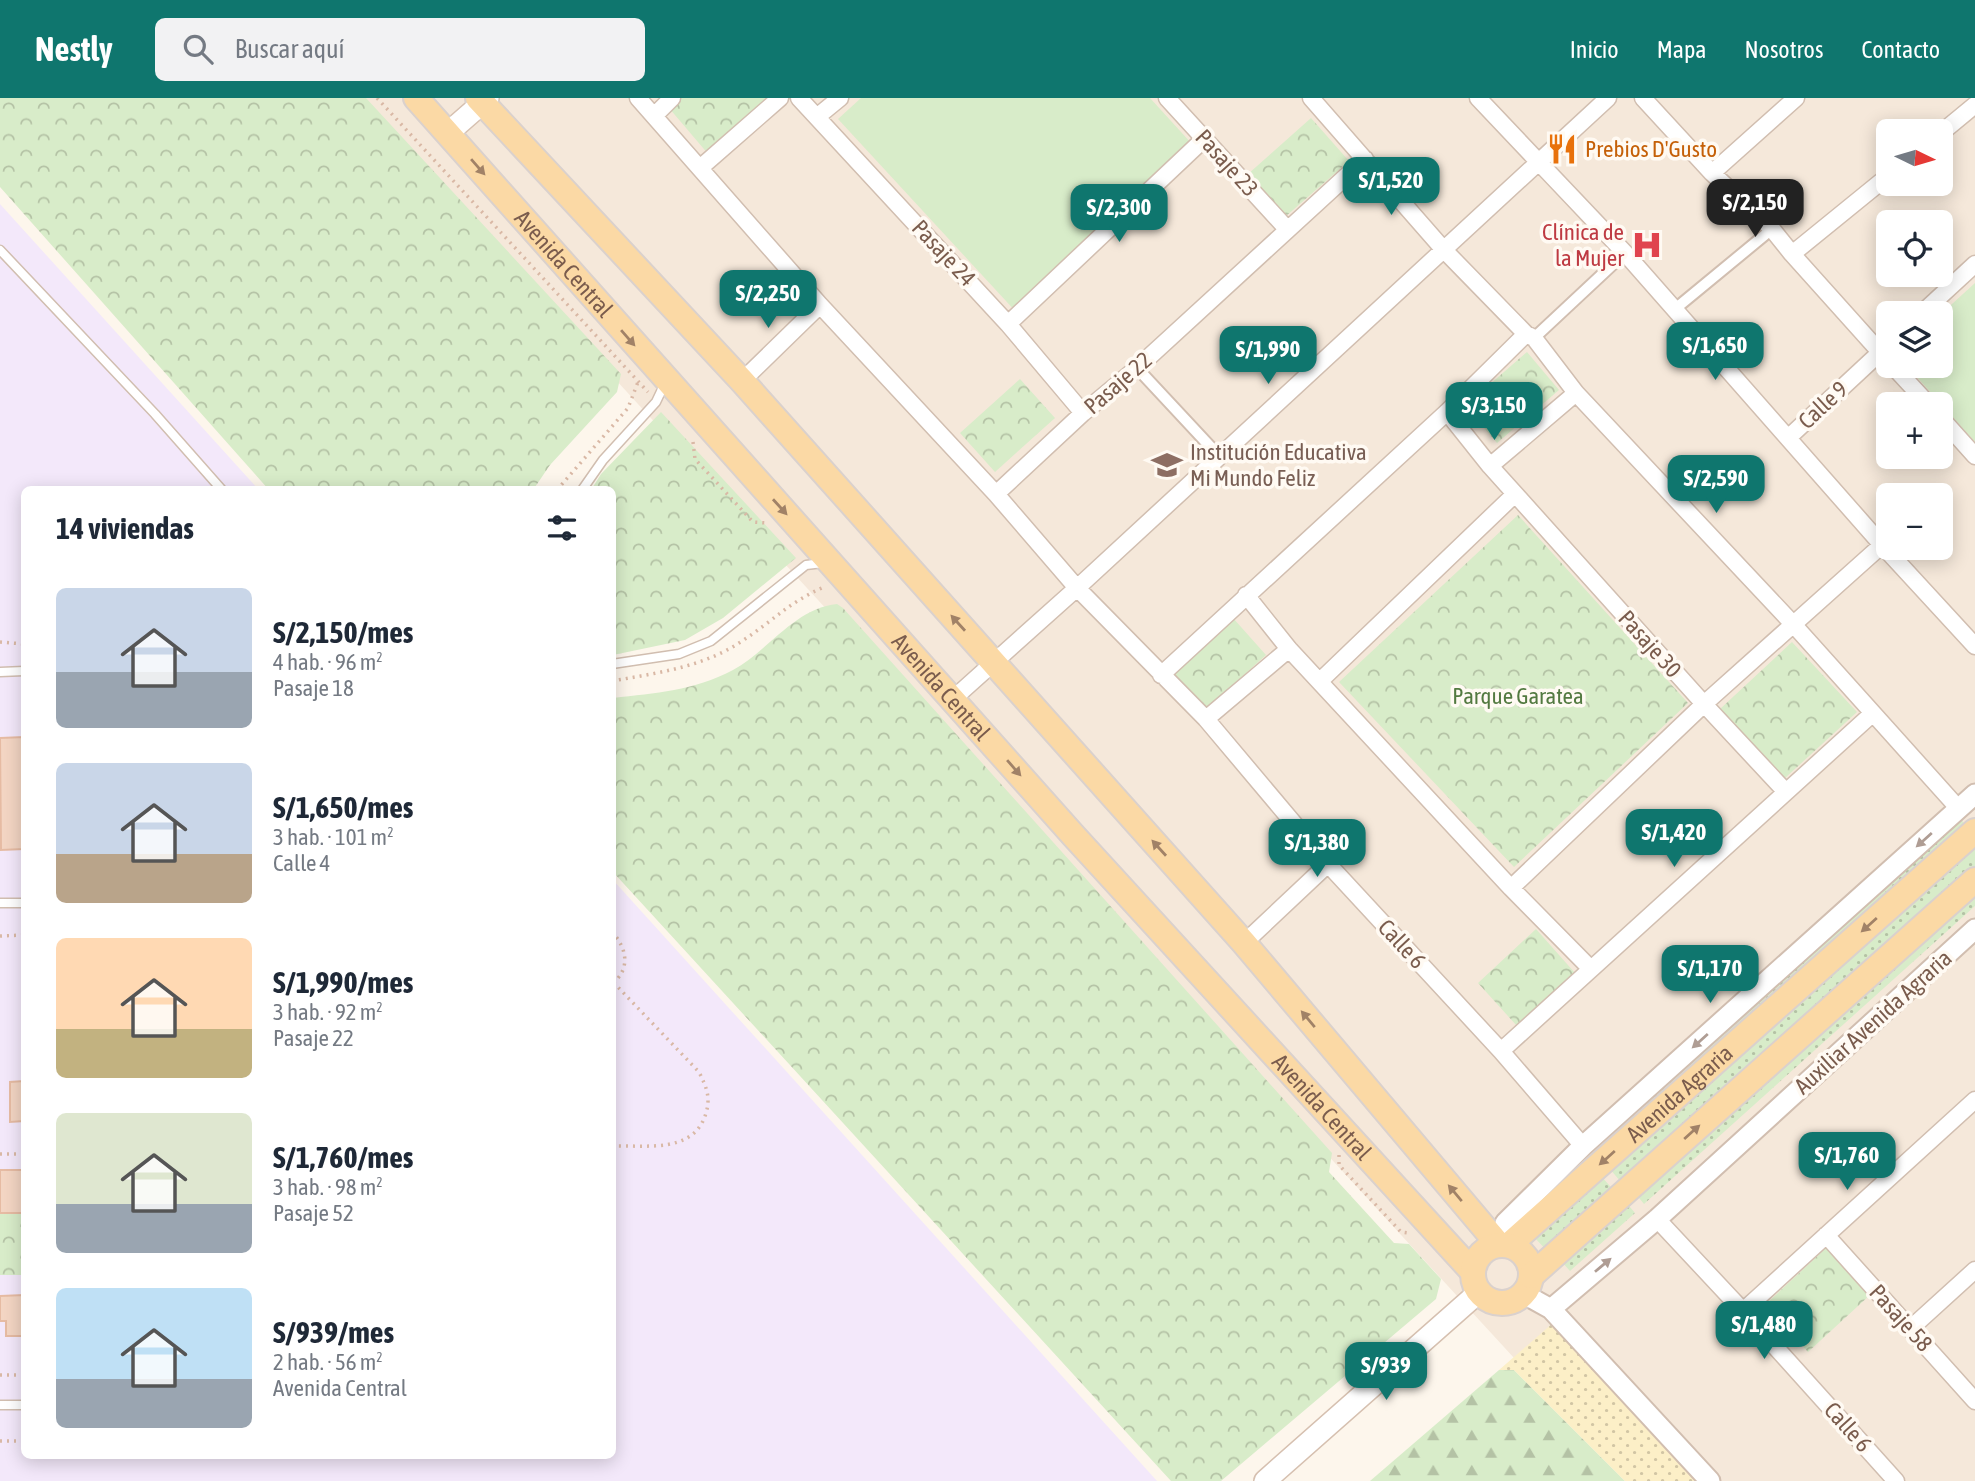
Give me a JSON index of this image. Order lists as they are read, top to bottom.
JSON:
{
  "streets": {
    "main road": ["Avenida Central", "Avenida Agraria"],
    "street": [
      "Pasaje 23",
      "Pasaje 24",
      "Pasaje 22",
      "Calle 9",
      "Pasaje 30",
      "Calle 6",
      "Auxiliar Avenida Agraria",
      "Pasaje 58"
    ]
  },
  "crossings": [
    ["Pasaje 23", "Pasaje 22"],
    ["Pasaje 24", "Pasaje 22"],
    ["Avenida Central", "Avenida Agraria"],
    ["Pasaje 22", "Calle 6"],
    ["Calle 6", "Auxiliar Avenida Agraria"]
  ],
  "parks": ["Parque Garatea"],
  "places": {
    "restaurant": ["Prebios D'Gusto"],
    "hospital": ["Clínica de la Mujer"],
    "school or university": ["Institución Educativa Mi Mundo Feliz"]
  },
  "north": "right",
  "page": {
    "header": "Nestly",
    "search": "Buscar aquí",
    "nav": [
      "Inicio",
      "Mapa",
      "Nosotros",
      "Contacto"
    ],
    "map_buttons": ["+", "−"],
    "price": [
      "S/1,520",
      "S/2,150",
      "S/2,300",
      "S/2,250",
      "S/1,650",
      "S/1,990",
      "S/3,150",
      "S/2,590",
      "S/1,420",
      "S/1,380",
      "S/1,170",
      "S/1,760",
      "S/1,480",
      "S/939"
    ],
    "heading": "14 viviendas",
    "list": [
      {
        "name": "S/2,150/mes",
        "note": "4 hab. · 96 m² · Pasaje 18"
      },
      {
        "name": "S/1,650/mes",
        "note": "3 hab. · 101 m² · Calle 4"
      },
      {
        "name": "S/1,990/mes",
        "note": "3 hab. · 92 m² · Pasaje 22"
      },
      {
        "name": "S/1,760/mes",
        "note": "3 hab. · 98 m² · Pasaje 52"
      },
      {
        "name": "S/939/mes",
        "note": "2 hab. · 56 m² · Avenida Central"
      }
    ]
  }
}
